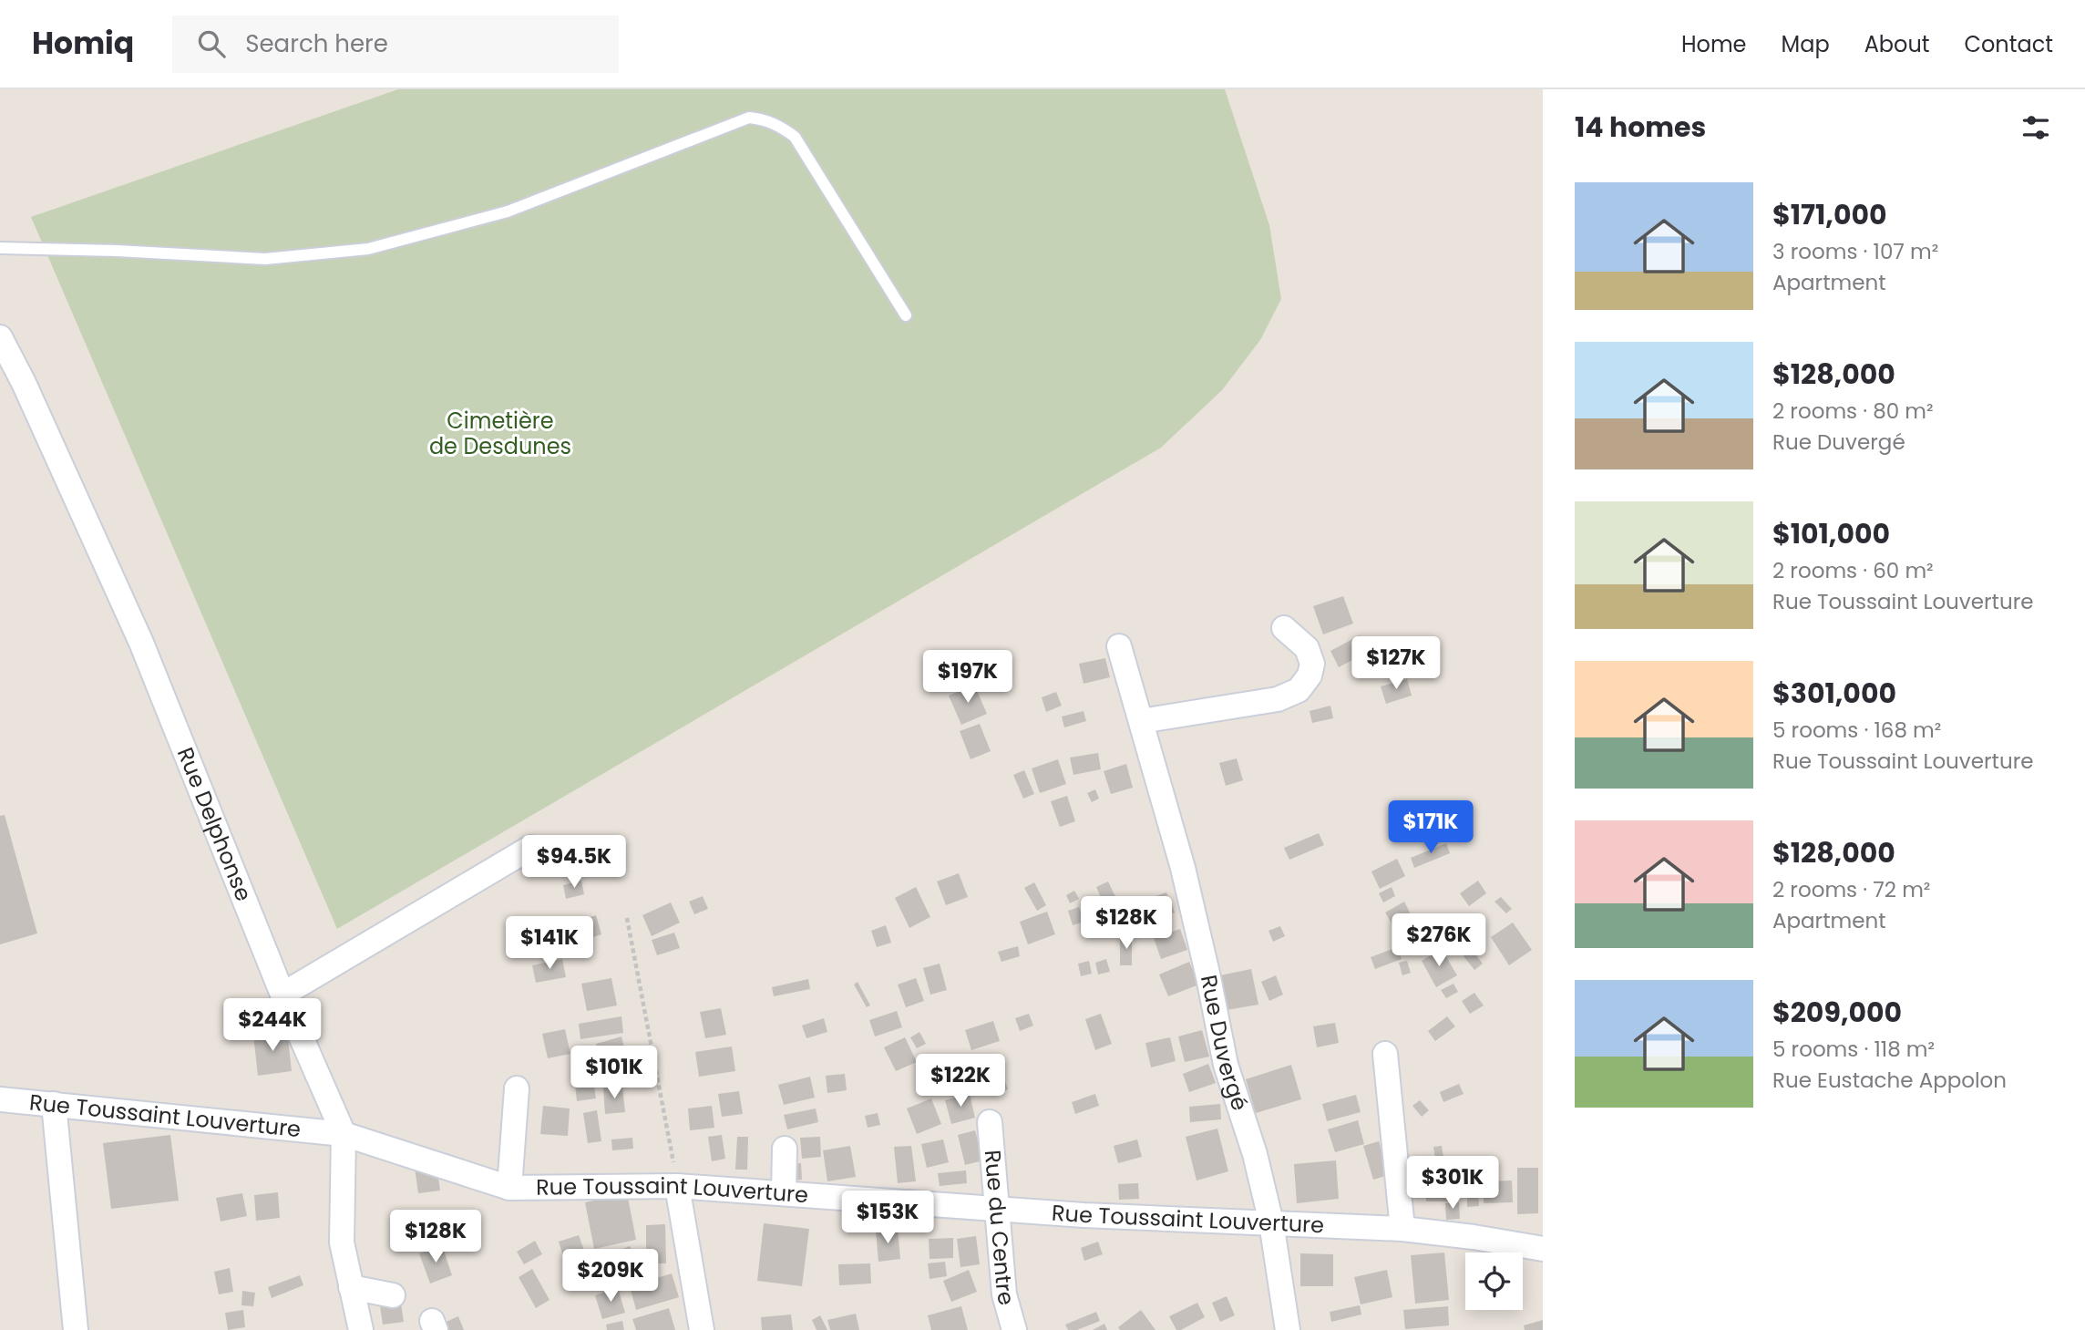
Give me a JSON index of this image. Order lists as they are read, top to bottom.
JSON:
{
  "streets": {
    "street": [
      "Rue Delphonse",
      "Rue Duvergé",
      "Rue Toussaint Louverture",
      "Rue du Centre"
    ]
  },
  "crossings": [
    ["Rue Delphonse", "Rue Toussaint Louverture"],
    ["Rue Duvergé", "Rue Toussaint Louverture"],
    ["Rue Toussaint Louverture", "Rue du Centre"]
  ],
  "parks": ["Cimetière de Desdunes"],
  "page": {
    "header": "Homiq",
    "search": "Search here",
    "nav": [
      "Home",
      "Map",
      "About",
      "Contact"
    ],
    "heading": "14 homes",
    "list": [
      {
        "name": "$171,000",
        "note": "3 rooms · 107 m² · Apartment"
      },
      {
        "name": "$128,000",
        "note": "2 rooms · 80 m² · Rue Duvergé"
      },
      {
        "name": "$101,000",
        "note": "2 rooms · 60 m² · Rue Toussaint Louverture"
      },
      {
        "name": "$301,000",
        "note": "5 rooms · 168 m² · Rue Toussaint Louverture"
      },
      {
        "name": "$128,000",
        "note": "2 rooms · 72 m² · Apartment"
      },
      {
        "name": "$209,000",
        "note": "5 rooms · 118 m² · Rue Eustache Appolon"
      }
    ],
    "price": [
      "$127K",
      "$197K",
      "$171K",
      "$94.5K",
      "$128K",
      "$276K",
      "$141K",
      "$244K",
      "$101K",
      "$122K",
      "$301K",
      "$153K",
      "$128K",
      "$209K"
    ]
  }
}
